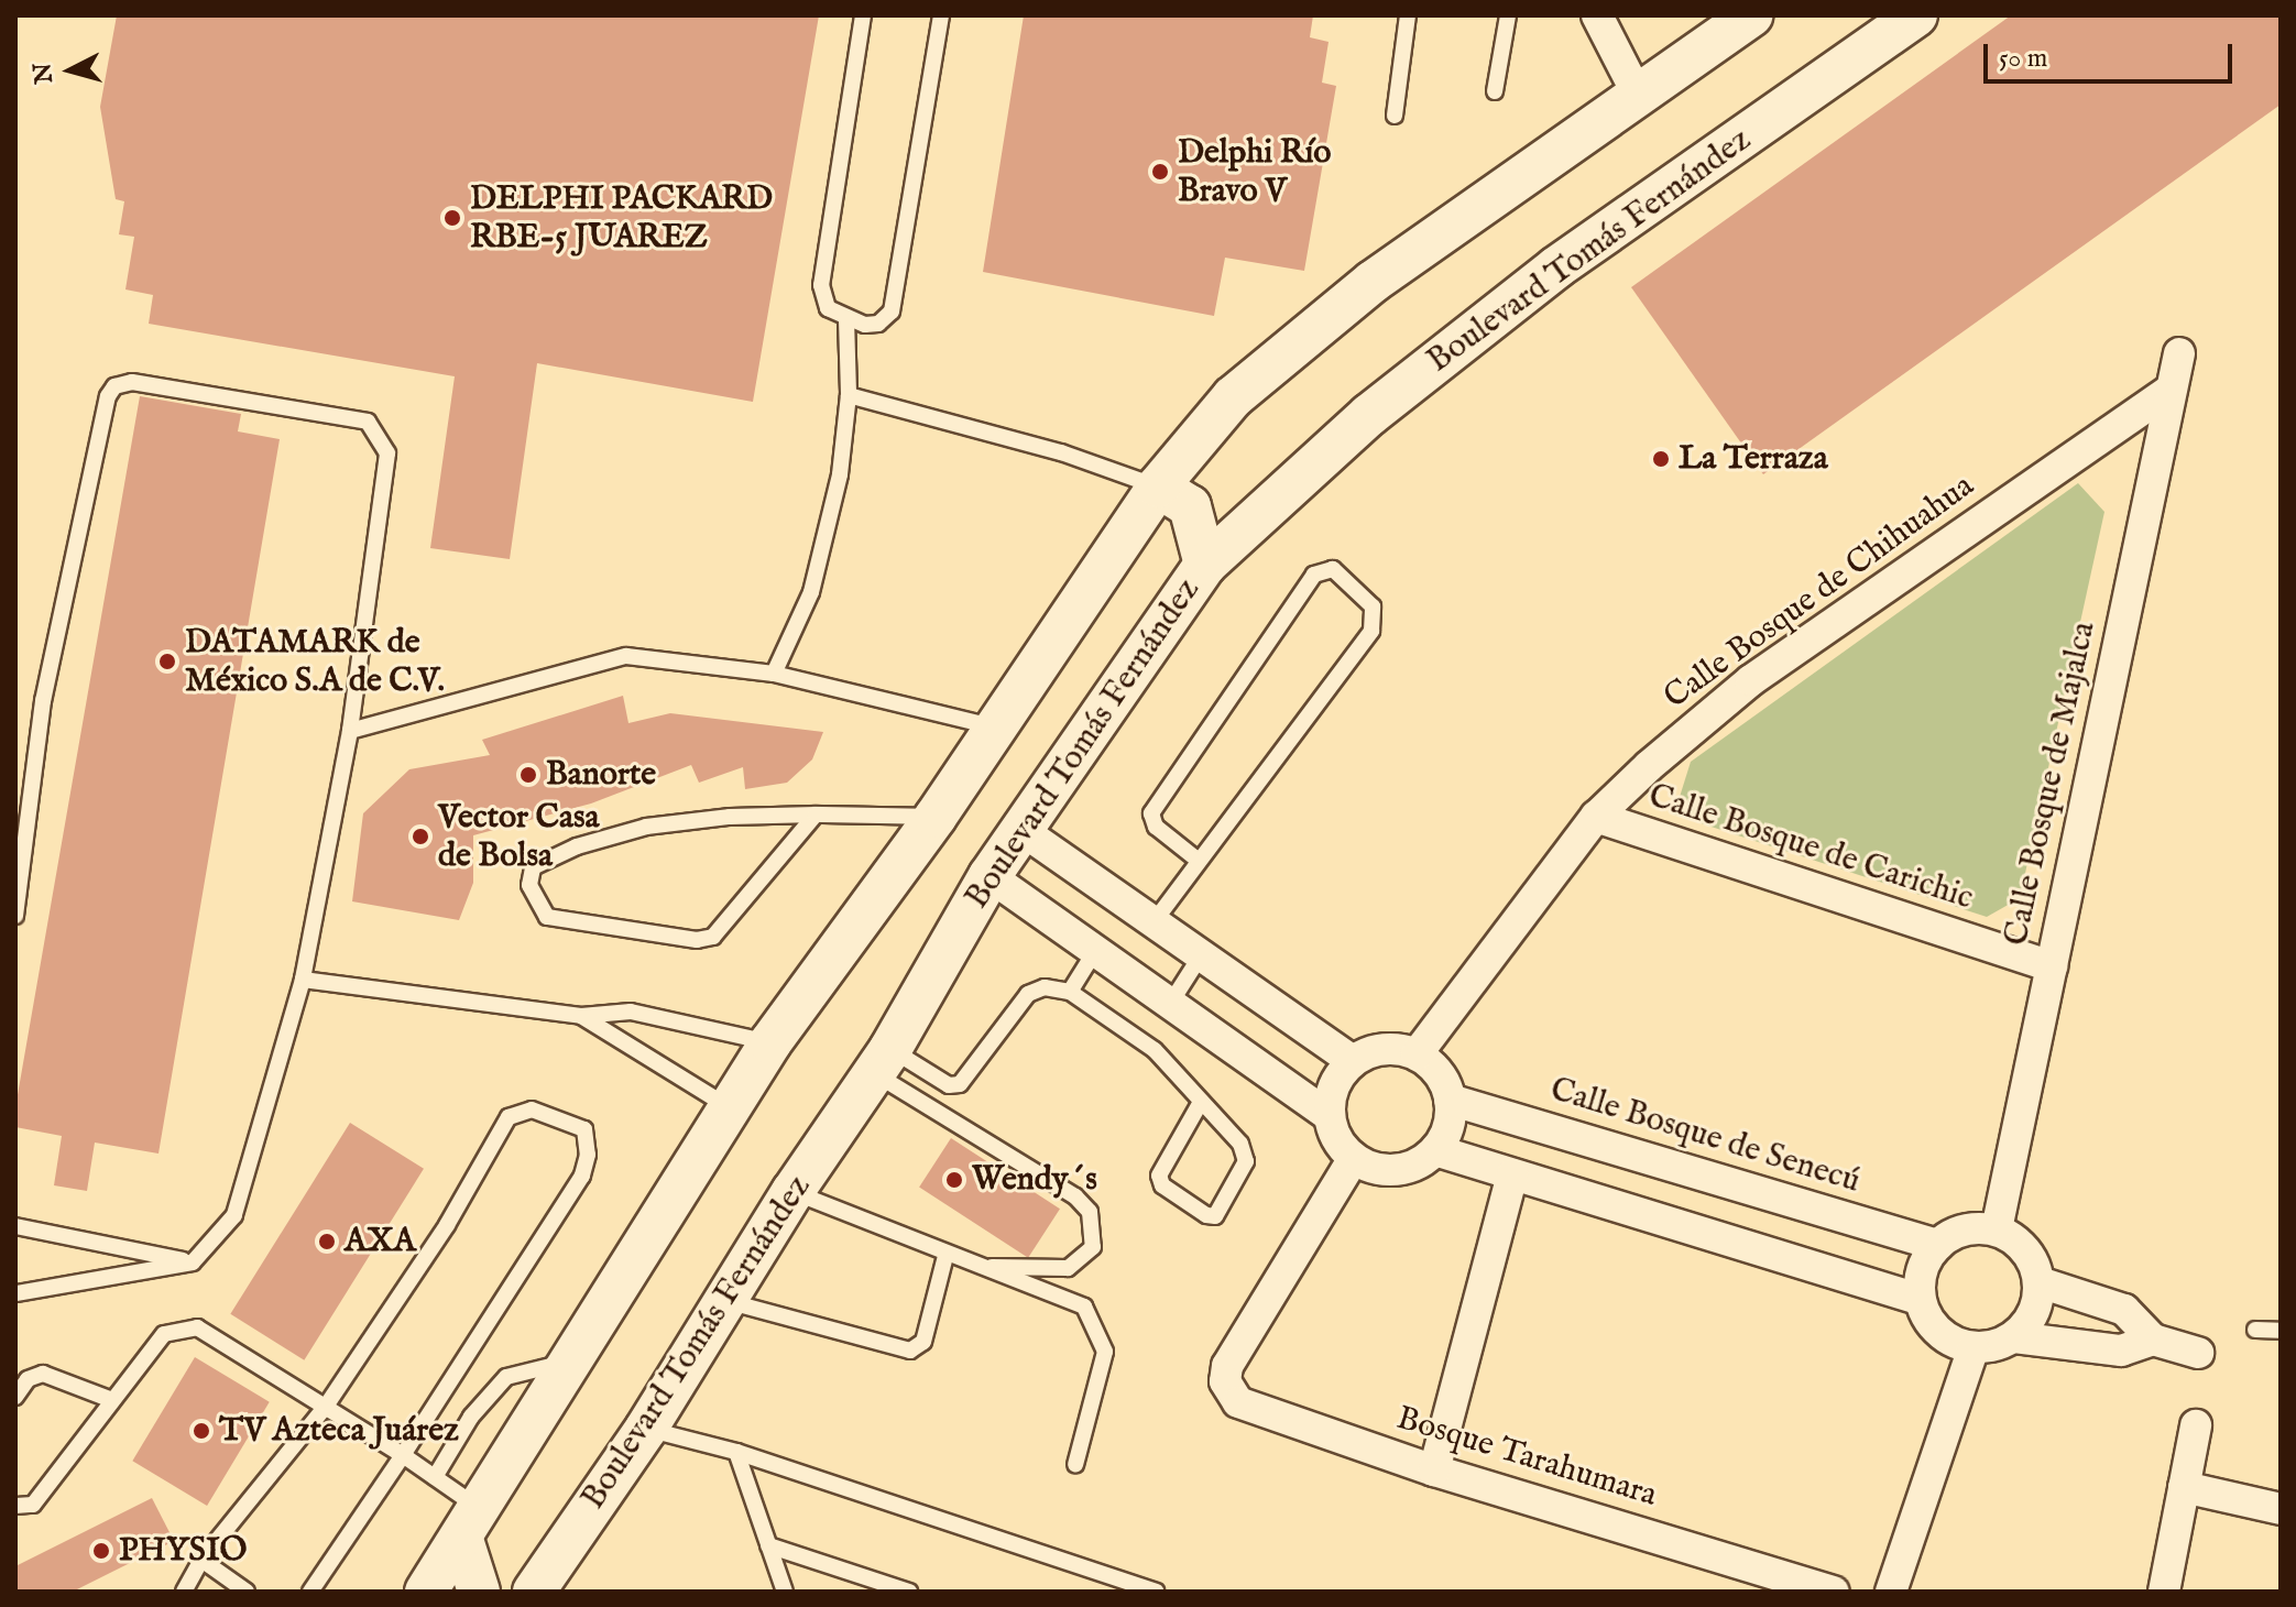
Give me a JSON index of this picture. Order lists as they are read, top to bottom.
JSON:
{
  "streets": {
    "main road": ["Boulevard Tomás Fernández"],
    "street": [
      "Calle Bosque de Chihuahua",
      "Calle Bosque de Majalca",
      "Calle Bosque de Carichic",
      "Calle Bosque de Senecú",
      "Bosque Tarahumara"
    ]
  },
  "crossings": [
    ["Calle Bosque de Chihuahua", "Calle Bosque de Majalca"],
    ["Calle Bosque de Chihuahua", "Calle Bosque de Carichic"],
    ["Calle Bosque de Chihuahua", "Calle Bosque de Senecú"],
    ["Calle Bosque de Chihuahua", "Bosque Tarahumara"],
    ["Calle Bosque de Majalca", "Calle Bosque de Carichic"],
    ["Calle Bosque de Majalca", "Calle Bosque de Senecú"],
    ["Calle Bosque de Senecú", "Bosque Tarahumara"]
  ],
  "places": [
    "Delphi Río Bravo V",
    "DELPHI PACKARD RBE-5 JUAREZ",
    "La Terraza",
    "DATAMARK de México S.A de C.V.",
    "Banorte",
    "Vector Casa de Bolsa",
    "Wendy´s",
    "AXA",
    "TV Azteca Juárez",
    "PHYSIO"
  ],
  "scale_bar": "50 m",
  "north": "left"
}
